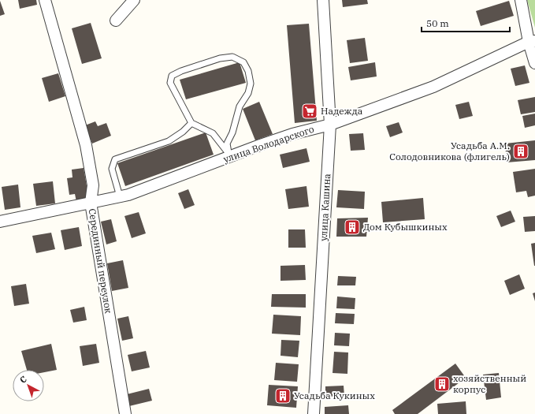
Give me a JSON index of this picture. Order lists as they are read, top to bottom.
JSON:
{
  "streets": {
    "street": ["улица Володарского", "улица Кашина", "Серединный переулок"]
  },
  "crossings": [
    ["улица Володарского", "улица Кашина"],
    ["улица Володарского", "Серединный переулок"]
  ],
  "places": {
    "supermarket": ["Надежда"],
    "building": [
      "Усадьба А.М. Солодовникова (флигель)",
      "Дом Кубышкиных",
      "хозяйственный корпус",
      "Усадьба Кукиных"
    ]
  },
  "scale_bar": "50 m",
  "north": "top left"
}
